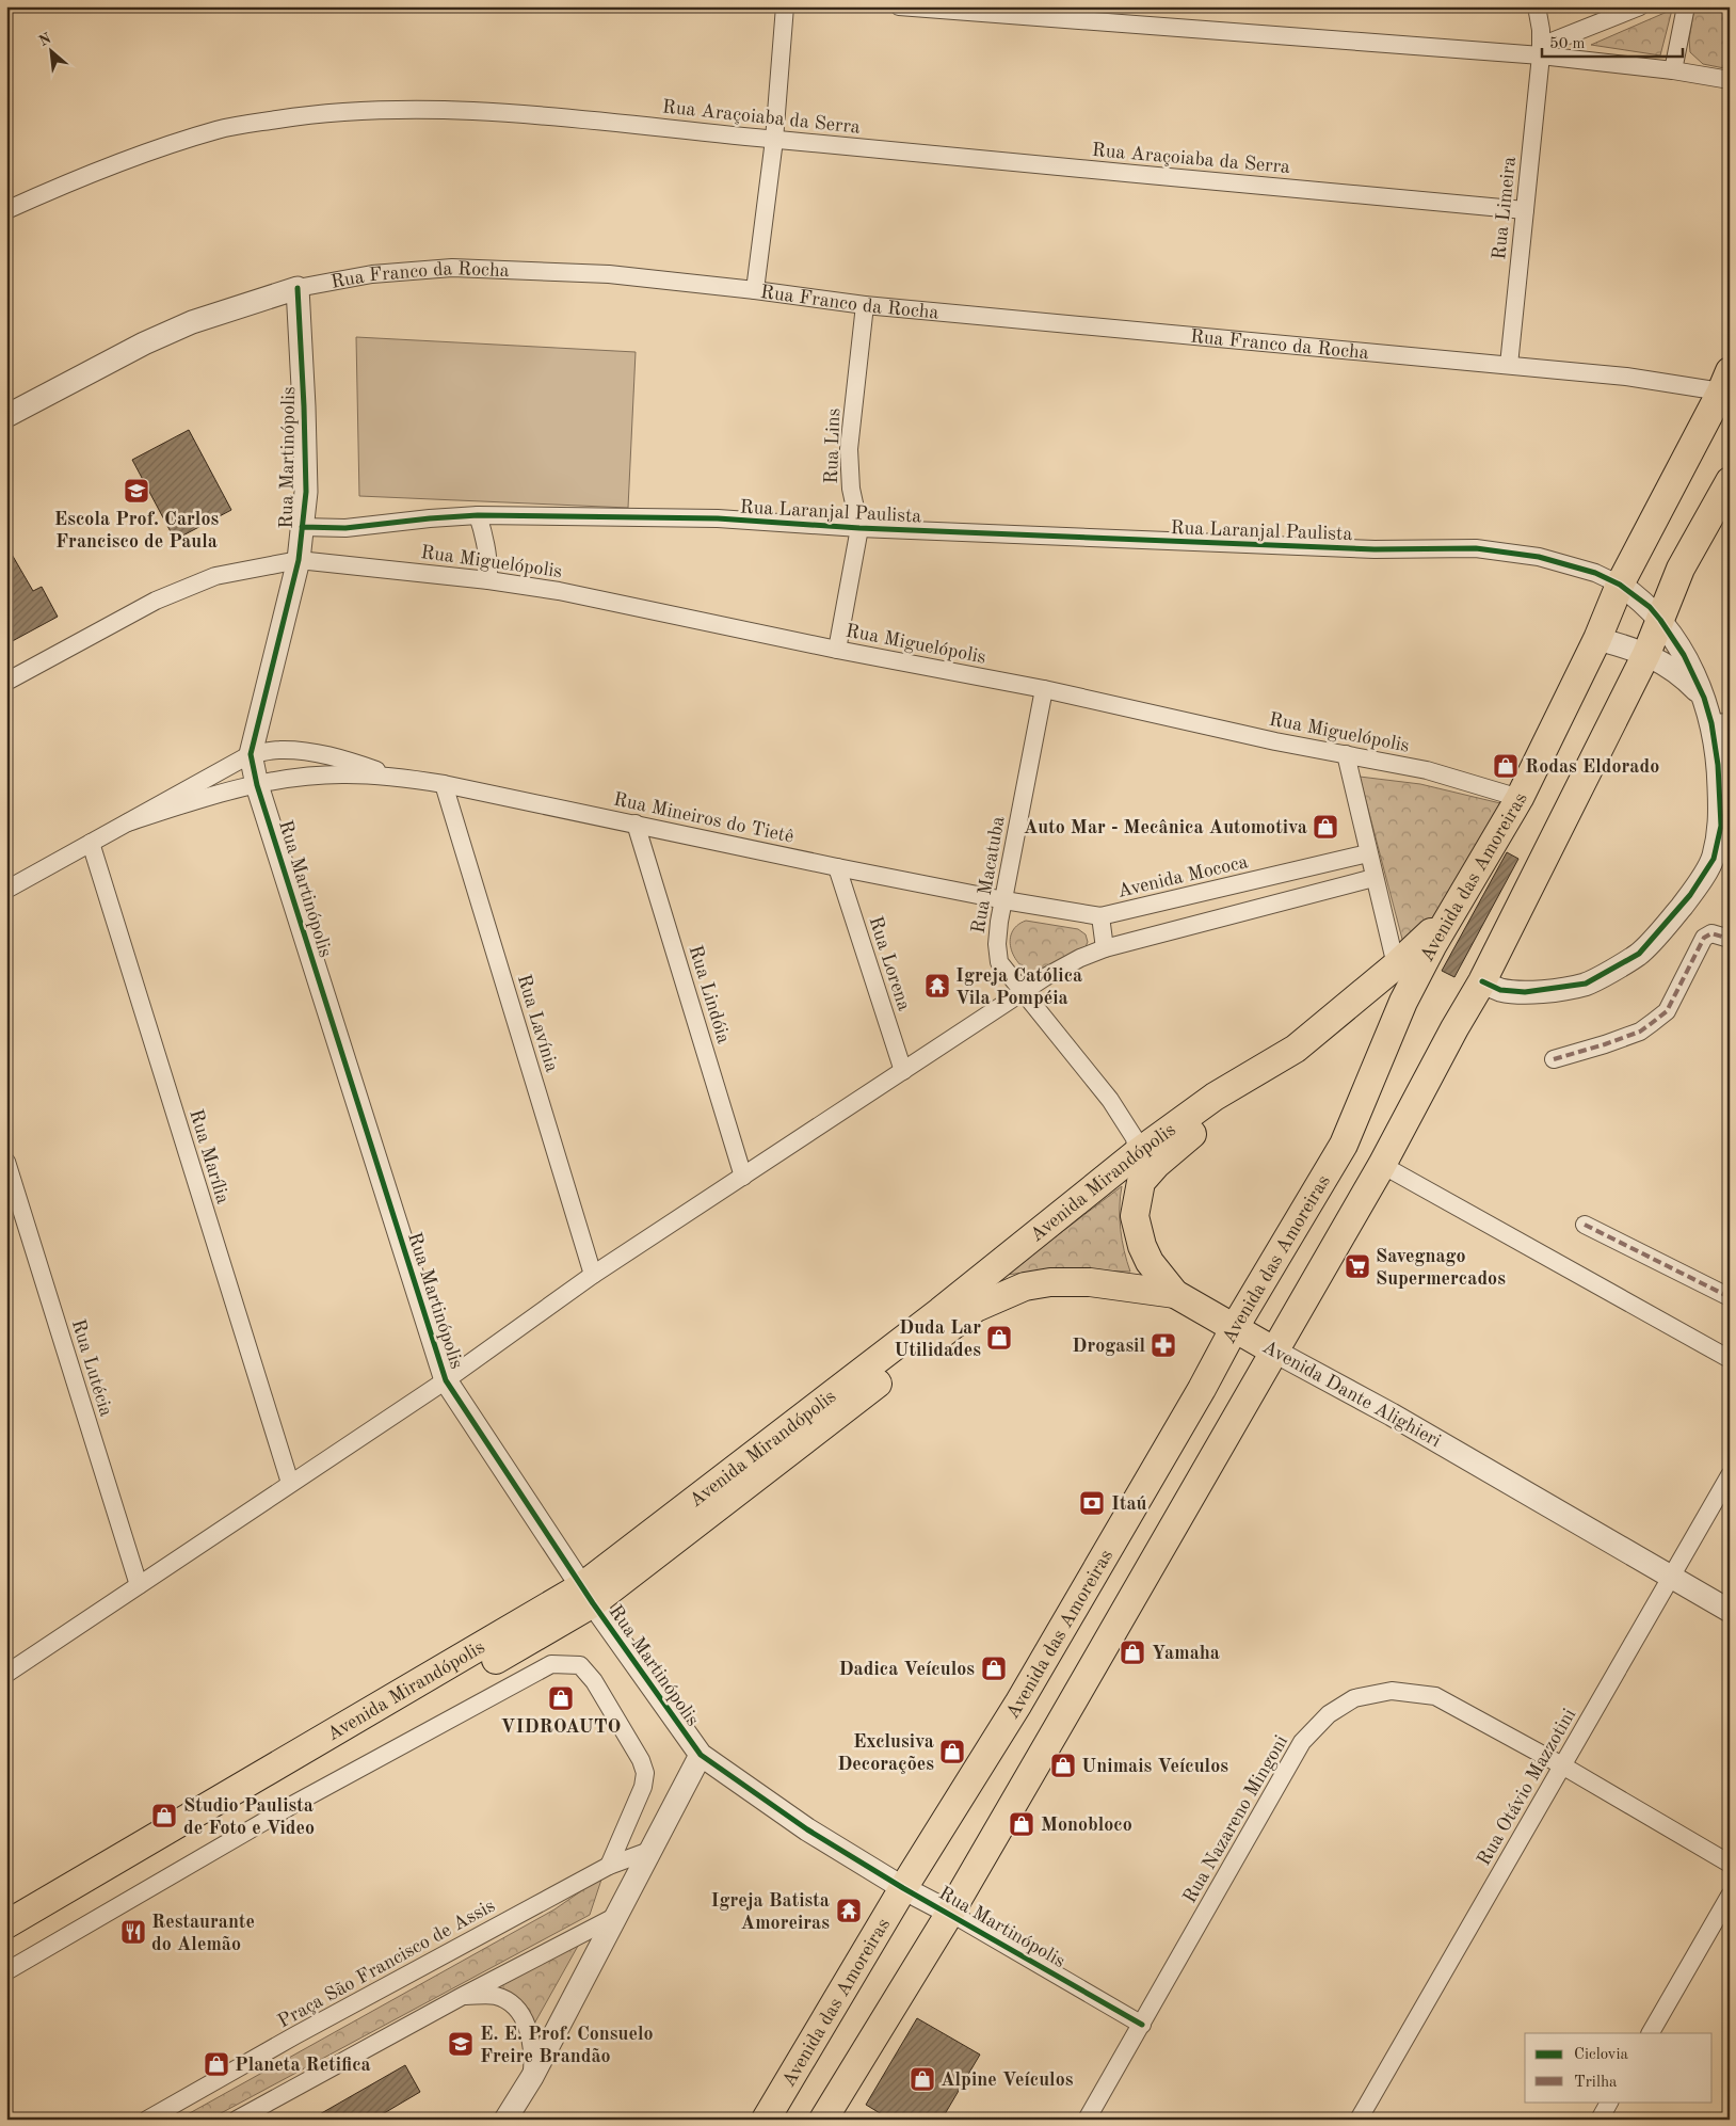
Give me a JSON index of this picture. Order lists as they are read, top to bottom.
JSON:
{
  "streets": {
    "main road": ["Avenida das Amoreiras", "Avenida Mirandópolis", "Avenida Dante Alighieri"],
    "street": [
      "Rua Araçoiaba da Serra",
      "Rua Limeira",
      "Rua Franco da Rocha",
      "Rua Lins",
      "Rua Martinópolis",
      "Rua Laranjal Paulista",
      "Rua Miguelópolis",
      "Rua Mineiros do Tietê",
      "Rua Macatuba",
      "Avenida Mococa",
      "Rua Lorena",
      "Rua Lindóia",
      "Rua Lavínia",
      "Rua Marília",
      "Rua Lutécia",
      "Rua Otávio Mazzotini",
      "Rua Nazareno Mingoni",
      "Praça São Francisco de Assis"
    ]
  },
  "crossings": [
    ["Rua Araçoiaba da Serra", "Rua Limeira"],
    ["Rua Limeira", "Rua Franco da Rocha"],
    ["Rua Franco da Rocha", "Rua Lins"],
    ["Rua Franco da Rocha", "Rua Martinópolis"],
    ["Rua Franco da Rocha", "Avenida das Amoreiras"],
    ["Rua Lins", "Rua Laranjal Paulista"],
    ["Rua Lins", "Rua Miguelópolis"],
    ["Rua Martinópolis", "Rua Laranjal Paulista"],
    ["Rua Martinópolis", "Rua Miguelópolis"],
    ["Rua Martinópolis", "Rua Mineiros do Tietê"],
    ["Rua Martinópolis", "Avenida das Amoreiras"],
    ["Rua Martinópolis", "Avenida Mirandópolis"],
    ["Rua Martinópolis", "Rua Nazareno Mingoni"],
    ["Rua Laranjal Paulista", "Avenida das Amoreiras"],
    ["Rua Miguelópolis", "Rua Macatuba"],
    ["Rua Miguelópolis", "Avenida das Amoreiras"],
    ["Rua Mineiros do Tietê", "Rua Macatuba"],
    ["Rua Mineiros do Tietê", "Avenida Mococa"],
    ["Rua Mineiros do Tietê", "Rua Lorena"],
    ["Rua Mineiros do Tietê", "Rua Lindóia"],
    ["Rua Mineiros do Tietê", "Rua Lavínia"],
    ["Rua Mineiros do Tietê", "Rua Marília"],
    ["Rua Macatuba", "Avenida Mococa"],
    ["Rua Macatuba", "Avenida Mirandópolis"],
    ["Rua Macatuba", "Avenida Dante Alighieri"],
    ["Avenida das Amoreiras", "Avenida Mirandópolis"],
    ["Avenida das Amoreiras", "Avenida Dante Alighieri"],
    ["Avenida Mirandópolis", "Avenida Dante Alighieri"],
    ["Avenida Dante Alighieri", "Rua Otávio Mazzotini"],
    ["Rua Otávio Mazzotini", "Rua Nazareno Mingoni"]
  ],
  "places": {
    "school or university": ["Escola Prof. Carlos Francisco de Paula", "E. E. Prof. Consuelo Freire Brandão"],
    "shop": [
      "Rodas Eldorado",
      "Auto Mar - Mecânica Automotiva",
      "Duda Lar Utilidades",
      "Yamaha",
      "Dadica Veículos",
      "VIDROAUTO",
      "Exclusiva Decorações",
      "Unimais Veículos",
      "Studio Paulista de Foto e Video",
      "Monobloco",
      "Planeta Retifica",
      "Alpine Veículos"
    ],
    "temple": ["Igreja Católica Vila Pompéia", "Igreja Batista Amoreiras"],
    "supermarket": ["Savegnago Supermercados"],
    "pharmacy": ["Drogasil"],
    "bank": ["Itaú"],
    "restaurant": ["Restaurante do Alemão"]
  },
  "legend": ["Ciclovia", "Trilha"],
  "scale_bar": "50 m",
  "north": "top left"
}
